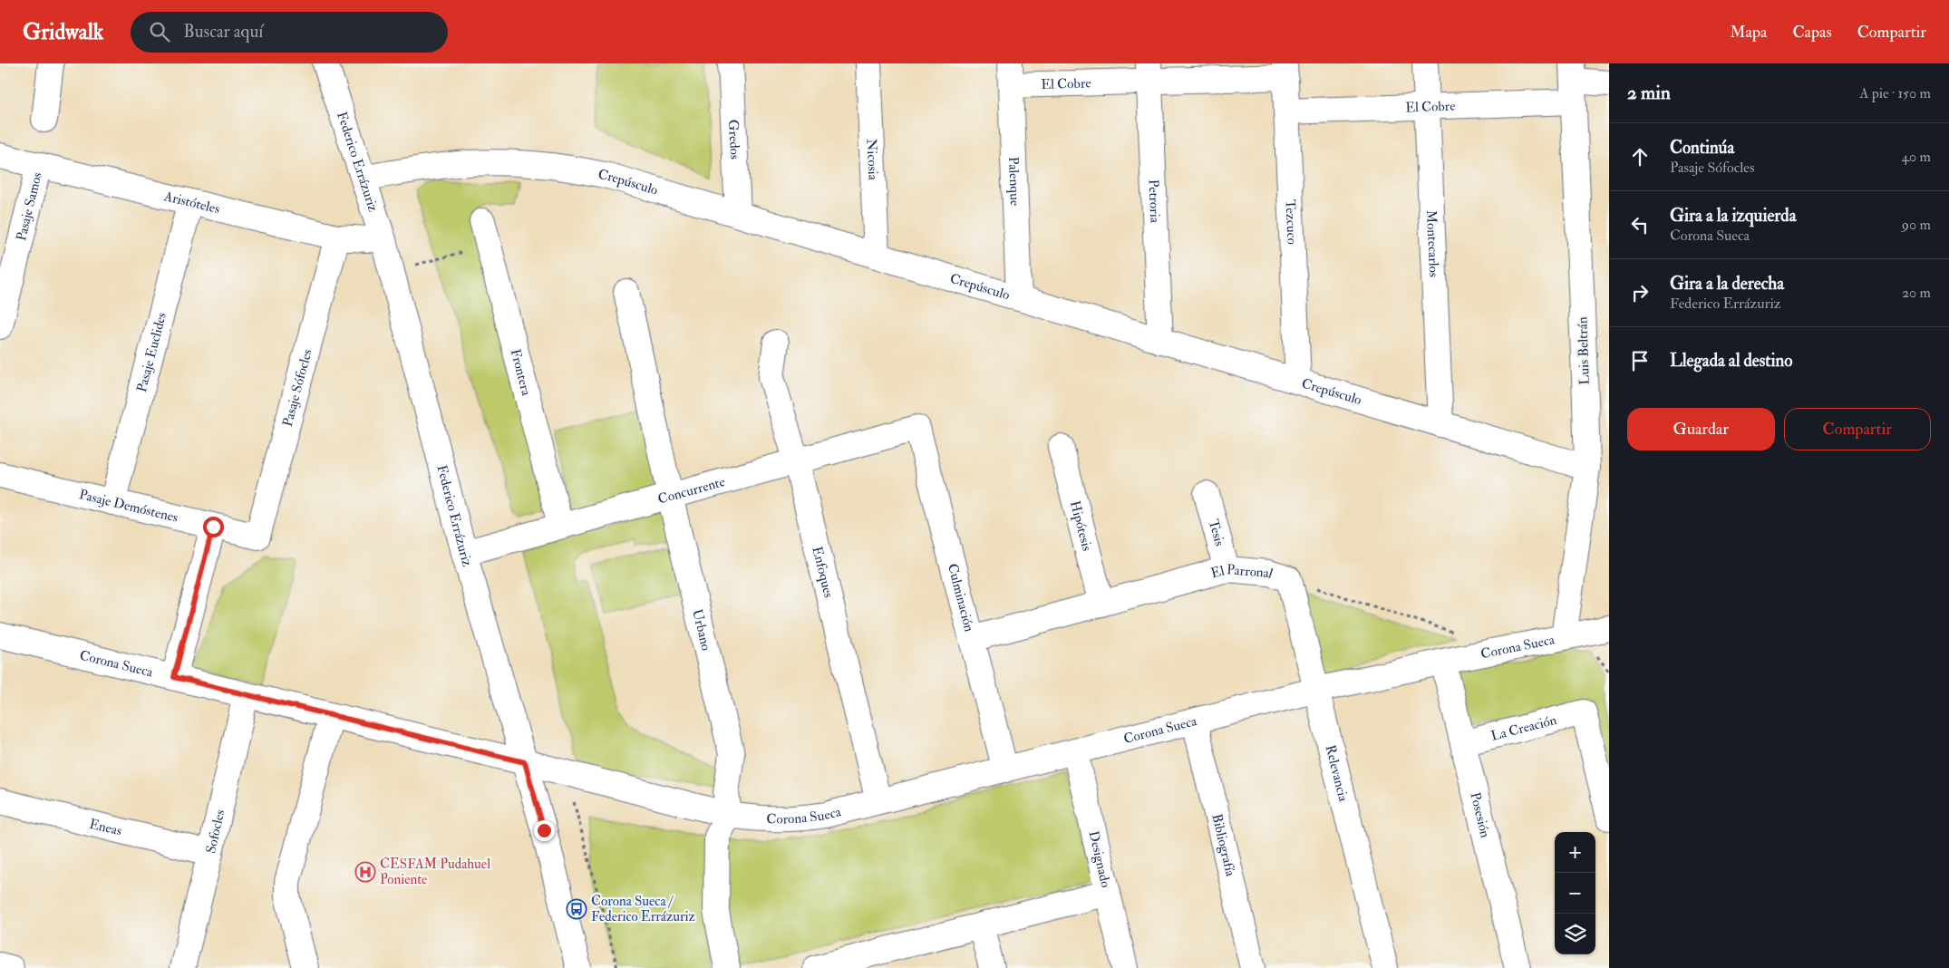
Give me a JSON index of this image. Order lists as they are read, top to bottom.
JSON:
{
  "streets": {
    "street": [
      "El Cobre",
      "Gredos",
      "Nicosia",
      "Federico Errázuriz",
      "Palenque",
      "Crepúsculo",
      "Aristóteles",
      "Petroria",
      "Pasaje Samos",
      "Tezcuco",
      "Montecarlos",
      "Luis Beltrán",
      "Pasaje Euclides",
      "Frontera",
      "Pasaje Sófocles",
      "Concurrente",
      "Pasaje Demóstenes",
      "Hipótesis",
      "Tesis",
      "Enfoques",
      "El Parronal",
      "Culminación",
      "Urbano",
      "Corona Sueca",
      "La Creación",
      "Relevancia",
      "Posesión",
      "Eneas",
      "Sofocles",
      "Bibliografía",
      "Designado"
    ]
  },
  "crossings": [
    ["El Cobre", "Palenque"],
    ["El Cobre", "Petroria"],
    ["El Cobre", "Tezcuco"],
    ["El Cobre", "Montecarlos"],
    ["El Cobre", "Luis Beltrán"],
    ["Gredos", "Crepúsculo"],
    ["Nicosia", "Crepúsculo"],
    ["Federico Errázuriz", "Crepúsculo"],
    ["Federico Errázuriz", "Aristóteles"],
    ["Federico Errázuriz", "Concurrente"],
    ["Federico Errázuriz", "Corona Sueca"],
    ["Palenque", "Crepúsculo"],
    ["Crepúsculo", "Petroria"],
    ["Crepúsculo", "Tezcuco"],
    ["Crepúsculo", "Montecarlos"],
    ["Crepúsculo", "Luis Beltrán"],
    ["Aristóteles", "Pasaje Samos"],
    ["Aristóteles", "Pasaje Euclides"],
    ["Aristóteles", "Pasaje Sófocles"],
    ["Luis Beltrán", "Corona Sueca"],
    ["Pasaje Euclides", "Pasaje Demóstenes"],
    ["Frontera", "Concurrente"],
    ["Pasaje Sófocles", "Pasaje Demóstenes"],
    ["Concurrente", "Enfoques"],
    ["Concurrente", "Culminación"],
    ["Concurrente", "Urbano"],
    ["Hipótesis", "El Parronal"],
    ["Tesis", "El Parronal"],
    ["Enfoques", "Corona Sueca"],
    ["El Parronal", "Culminación"],
    ["El Parronal", "Relevancia"],
    ["Culminación", "Corona Sueca"],
    ["Urbano", "Corona Sueca"],
    ["Corona Sueca", "Relevancia"],
    ["Corona Sueca", "Posesión"],
    ["Corona Sueca", "Sofocles"],
    ["Corona Sueca", "Bibliografía"],
    ["Corona Sueca", "Designado"],
    ["La Creación", "Posesión"],
    ["Eneas", "Sofocles"]
  ],
  "places": {
    "hospital": ["CESFAM Pudahuel Poniente"],
    "bus stop": ["Corona Sueca / Federico Errázuriz"]
  },
  "page": {
    "header": "Gridwalk",
    "search": "Buscar aquí",
    "nav": ["Mapa", "Capas", "Compartir"],
    "heading": ["2 min", "A pie · 150 m"],
    "list": [
      ["Continúa", "Pasaje Sófocles", "40 m"],
      ["Gira a la izquierda", "Corona Sueca", "90 m"],
      ["Gira a la derecha", "Federico Errázuriz", "20 m"],
      "Llegada al destino"
    ],
    "buttons": ["Guardar", "Compartir"],
    "map_buttons": ["+", "−"]
  }
}
